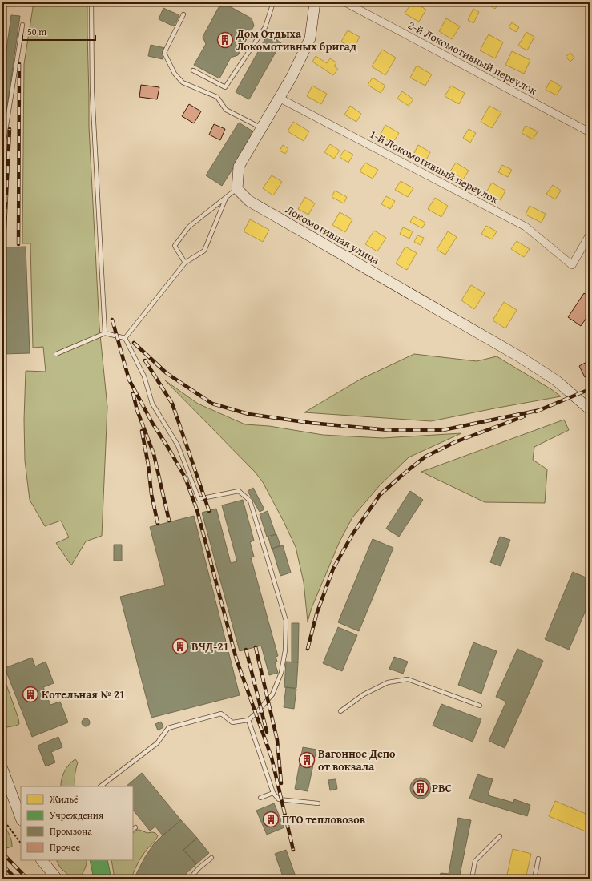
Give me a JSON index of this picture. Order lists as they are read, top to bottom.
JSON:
{
  "streets": {
    "street": ["2-й Локомотивный переулок", "1-й Локомотивный переулок", "Локомотивная улица"]
  },
  "places": {
    "building": [
      "Дом Отдыха Локомотивных бригад",
      "ВЧД-21",
      "Котельная № 21",
      "Вагонное Депо от вокзала",
      "РВС",
      "ПТО тепловозов"
    ]
  },
  "legend": [
    "Жильё",
    "Учреждения",
    "Промзона",
    "Прочее"
  ],
  "scale_bar": "50 m"
}
